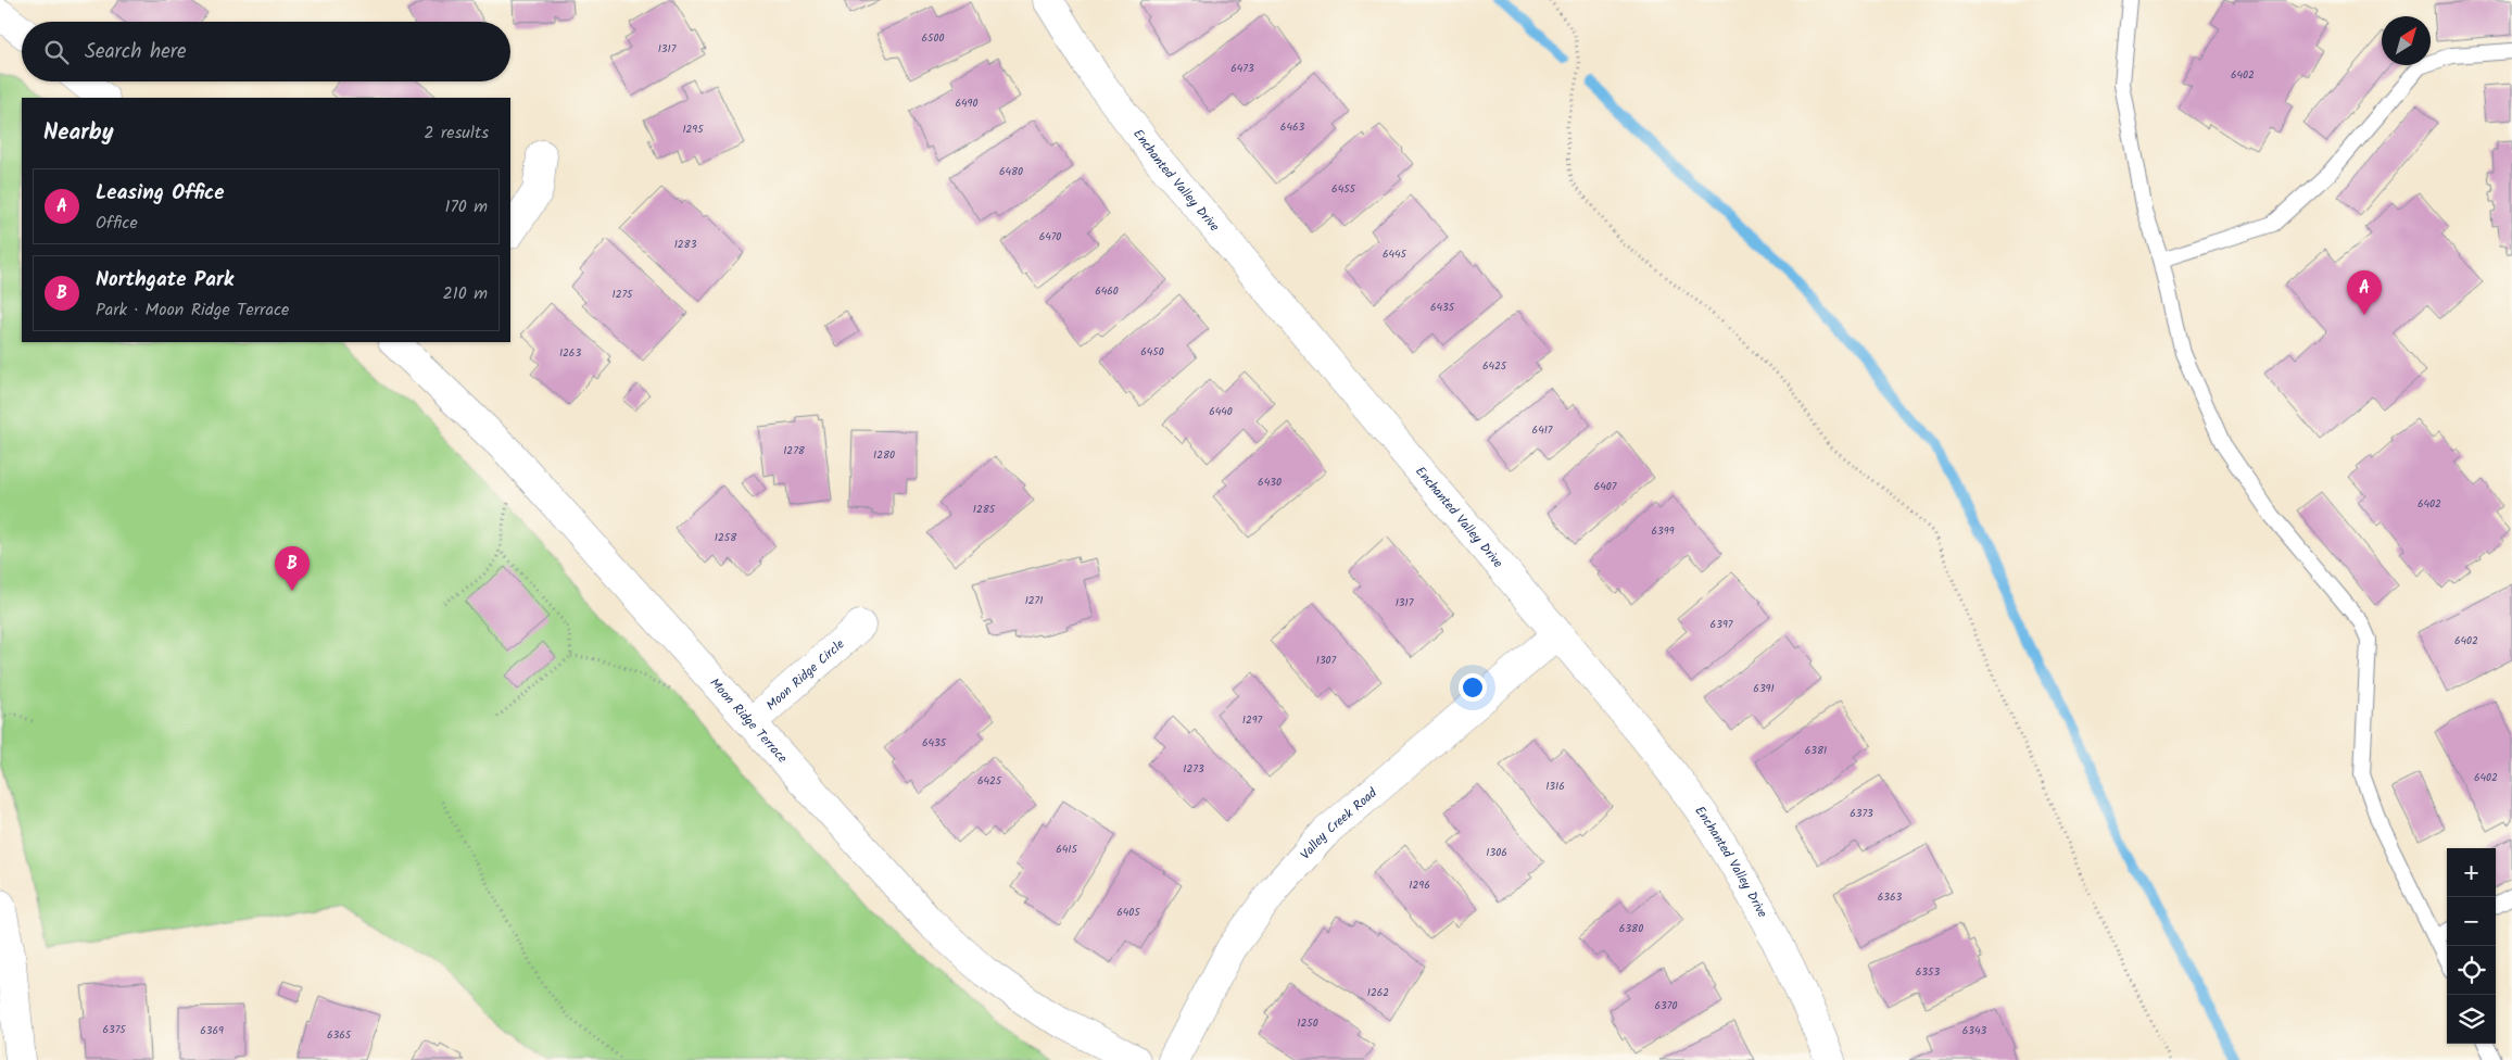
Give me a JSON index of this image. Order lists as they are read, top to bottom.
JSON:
{
  "streets": {
    "street": [
      "Enchanted Valley Drive",
      "Moon Ridge Circle",
      "Moon Ridge Terrace",
      "Valley Creek Road"
    ]
  },
  "crossings": [
    ["Enchanted Valley Drive", "Valley Creek Road"],
    ["Moon Ridge Circle", "Moon Ridge Terrace"]
  ],
  "house_numbers": [
    "6500",
    "1317",
    "6473",
    "6402",
    "6490",
    "6463",
    "1295",
    "6480",
    "6455",
    "6470",
    "1283",
    "6445",
    "6460",
    "1275",
    "6435",
    "6450",
    "1263",
    "6425",
    "6440",
    "6417",
    "1278",
    "1280",
    "6430",
    "6407",
    "6402",
    "1285",
    "6399",
    "1258",
    "1271",
    "1317",
    "6397",
    "6402",
    "1307",
    "6391",
    "1297",
    "6435",
    "6381",
    "1273",
    "6402",
    "6425",
    "1316",
    "6373",
    "6415",
    "1306",
    "1296",
    "6363",
    "6405",
    "6380",
    "6353",
    "1262",
    "6370",
    "1250",
    "6375",
    "6369",
    "6343",
    "6365"
  ],
  "north": "top right",
  "page": {
    "search": "Search here",
    "heading": ["Nearby", "2 results"],
    "list": [
      {
        "mark": "A",
        "name": "Leasing Office",
        "note": "Office",
        "value": "170 m"
      },
      {
        "mark": "B",
        "name": "Northgate Park",
        "note": "Park · Moon Ridge Terrace",
        "value": "210 m"
      }
    ],
    "pins": ["A", "B"],
    "map_buttons": ["+", "−"]
  }
}
